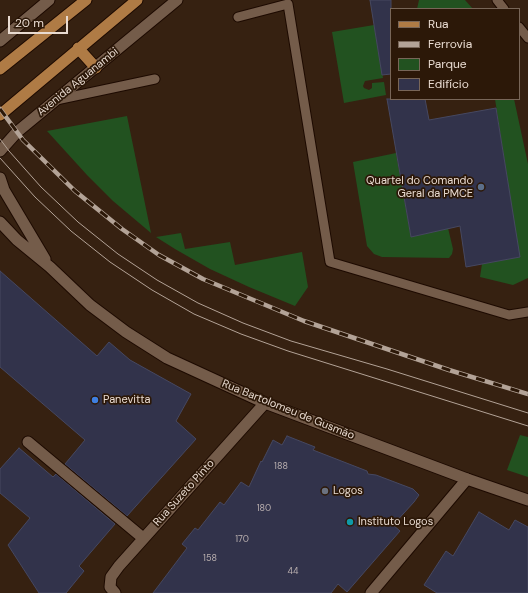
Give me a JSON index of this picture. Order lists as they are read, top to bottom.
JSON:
{
  "streets": {
    "street": ["Avenida Aguanambi", "Rua Bartolomeu de Gusmão", "Rua Suzeto Pinto"]
  },
  "crossings": [
    ["Rua Bartolomeu de Gusmão", "Rua Suzeto Pinto"]
  ],
  "places": [
    "Quartel do Comando Geral da PMCE",
    "Panevitta",
    "Logos",
    "Instituto Logos"
  ],
  "house_numbers": [
    "188",
    "180",
    "170",
    "158",
    "44"
  ],
  "legend": [
    "Rua",
    "Ferrovia",
    "Parque",
    "Edifício"
  ],
  "scale_bar": "20 m"
}
